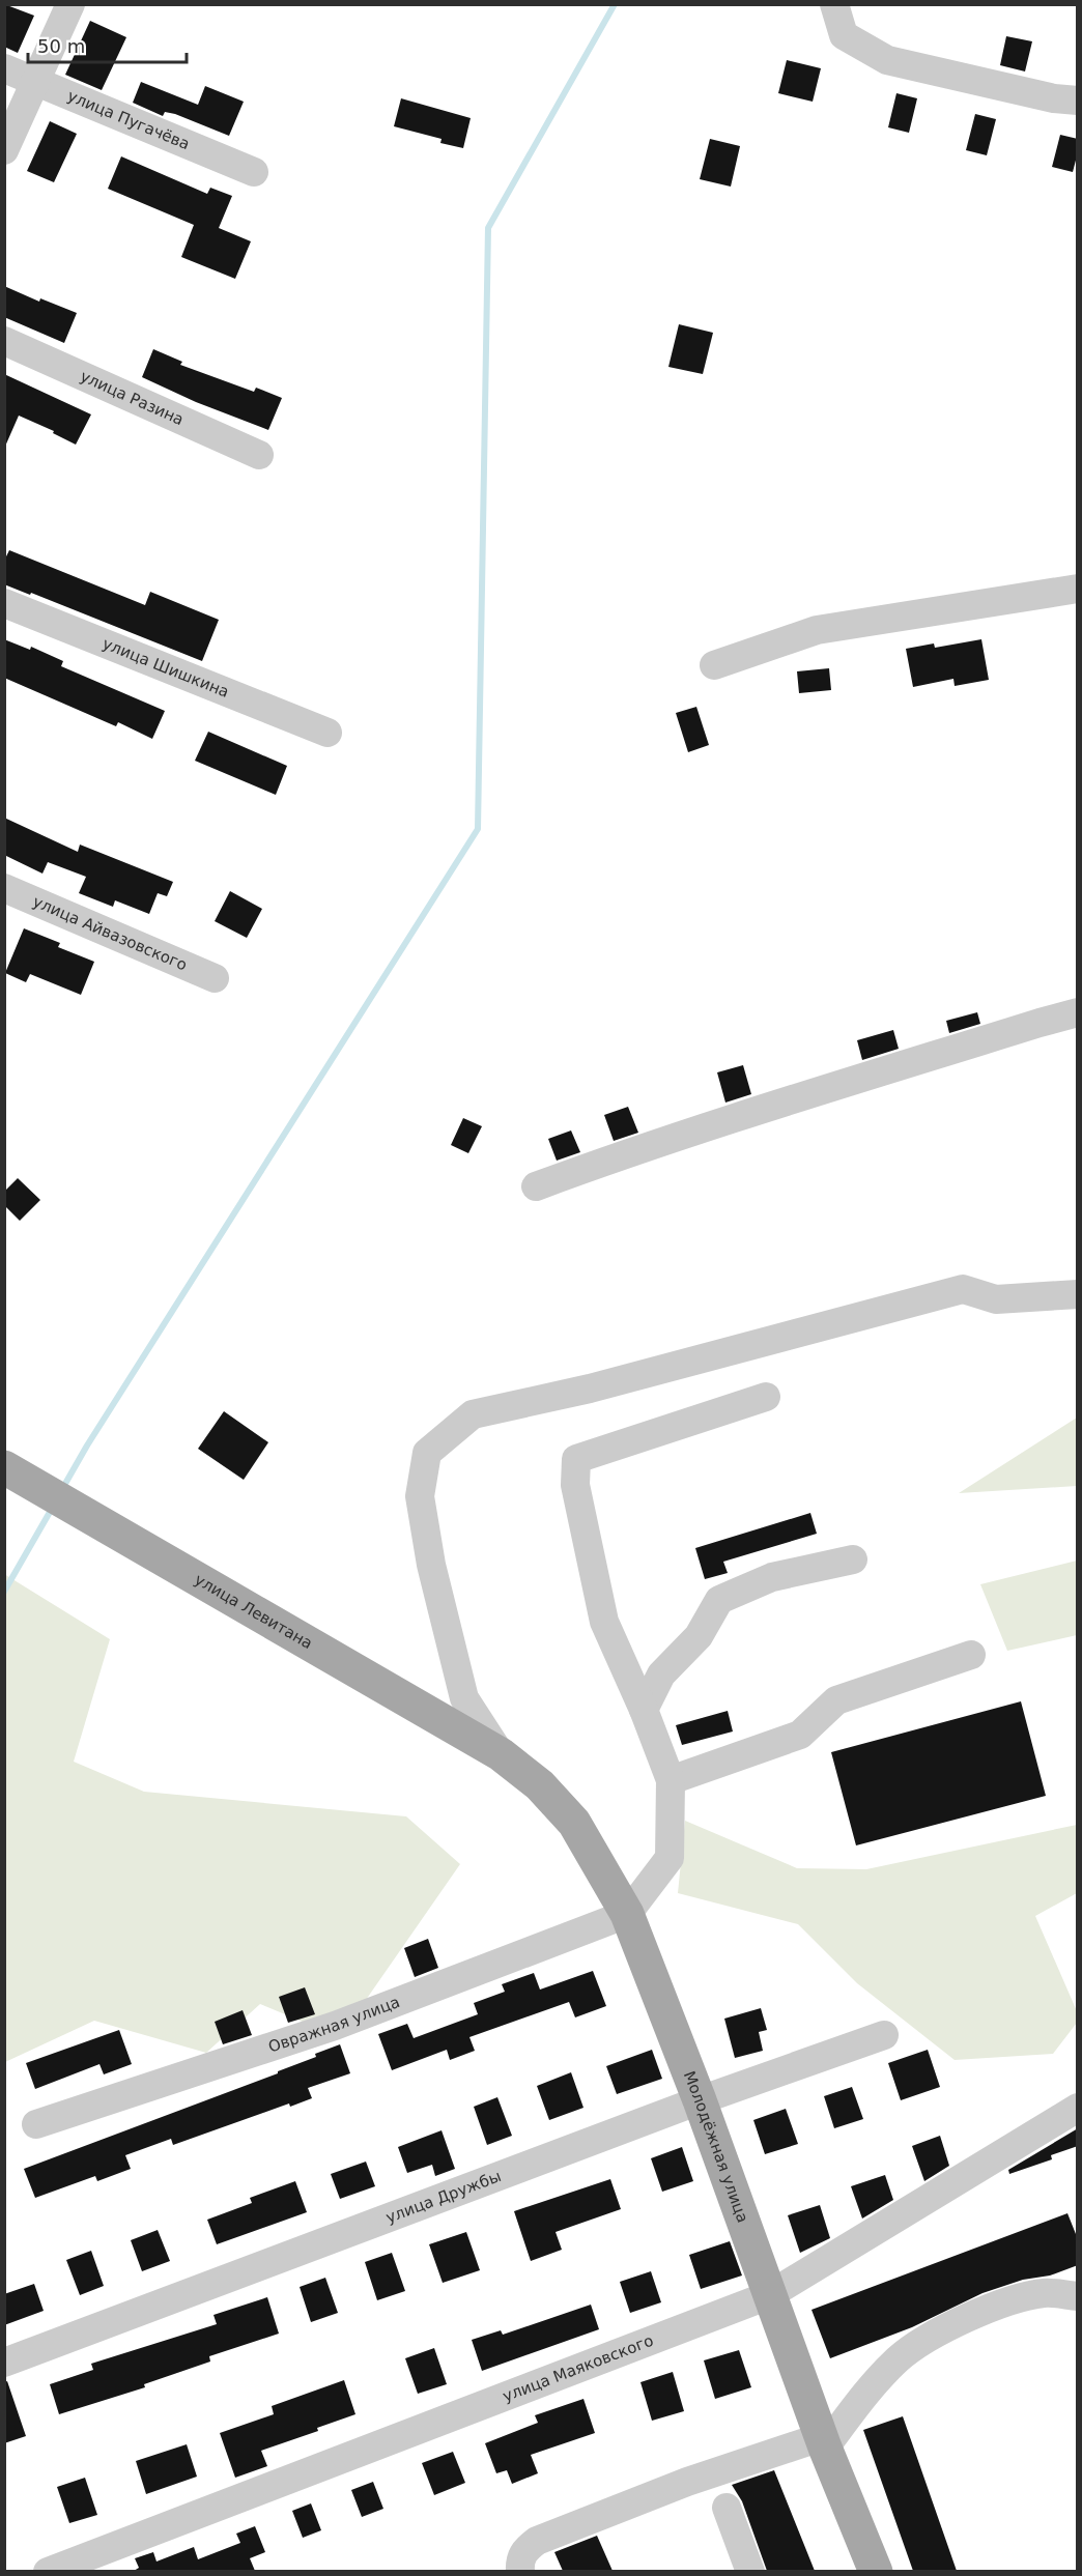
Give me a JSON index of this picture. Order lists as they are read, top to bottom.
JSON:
{
  "streets": {
    "main road": ["улица Левитана", "Молодёжная улица"],
    "street": [
      "улица Пугачёва",
      "улица Разина",
      "улица Шишкина",
      "улица Айвазовского",
      "Овражная улица",
      "улица Дружбы",
      "улица Маяковского"
    ]
  },
  "crossings": [
    ["улица Левитана", "Молодёжная улица"],
    ["Овражная улица", "Молодёжная улица"],
    ["Молодёжная улица", "улица Дружбы"],
    ["Молодёжная улица", "улица Маяковского"]
  ],
  "scale_bar": "50 m"
}
